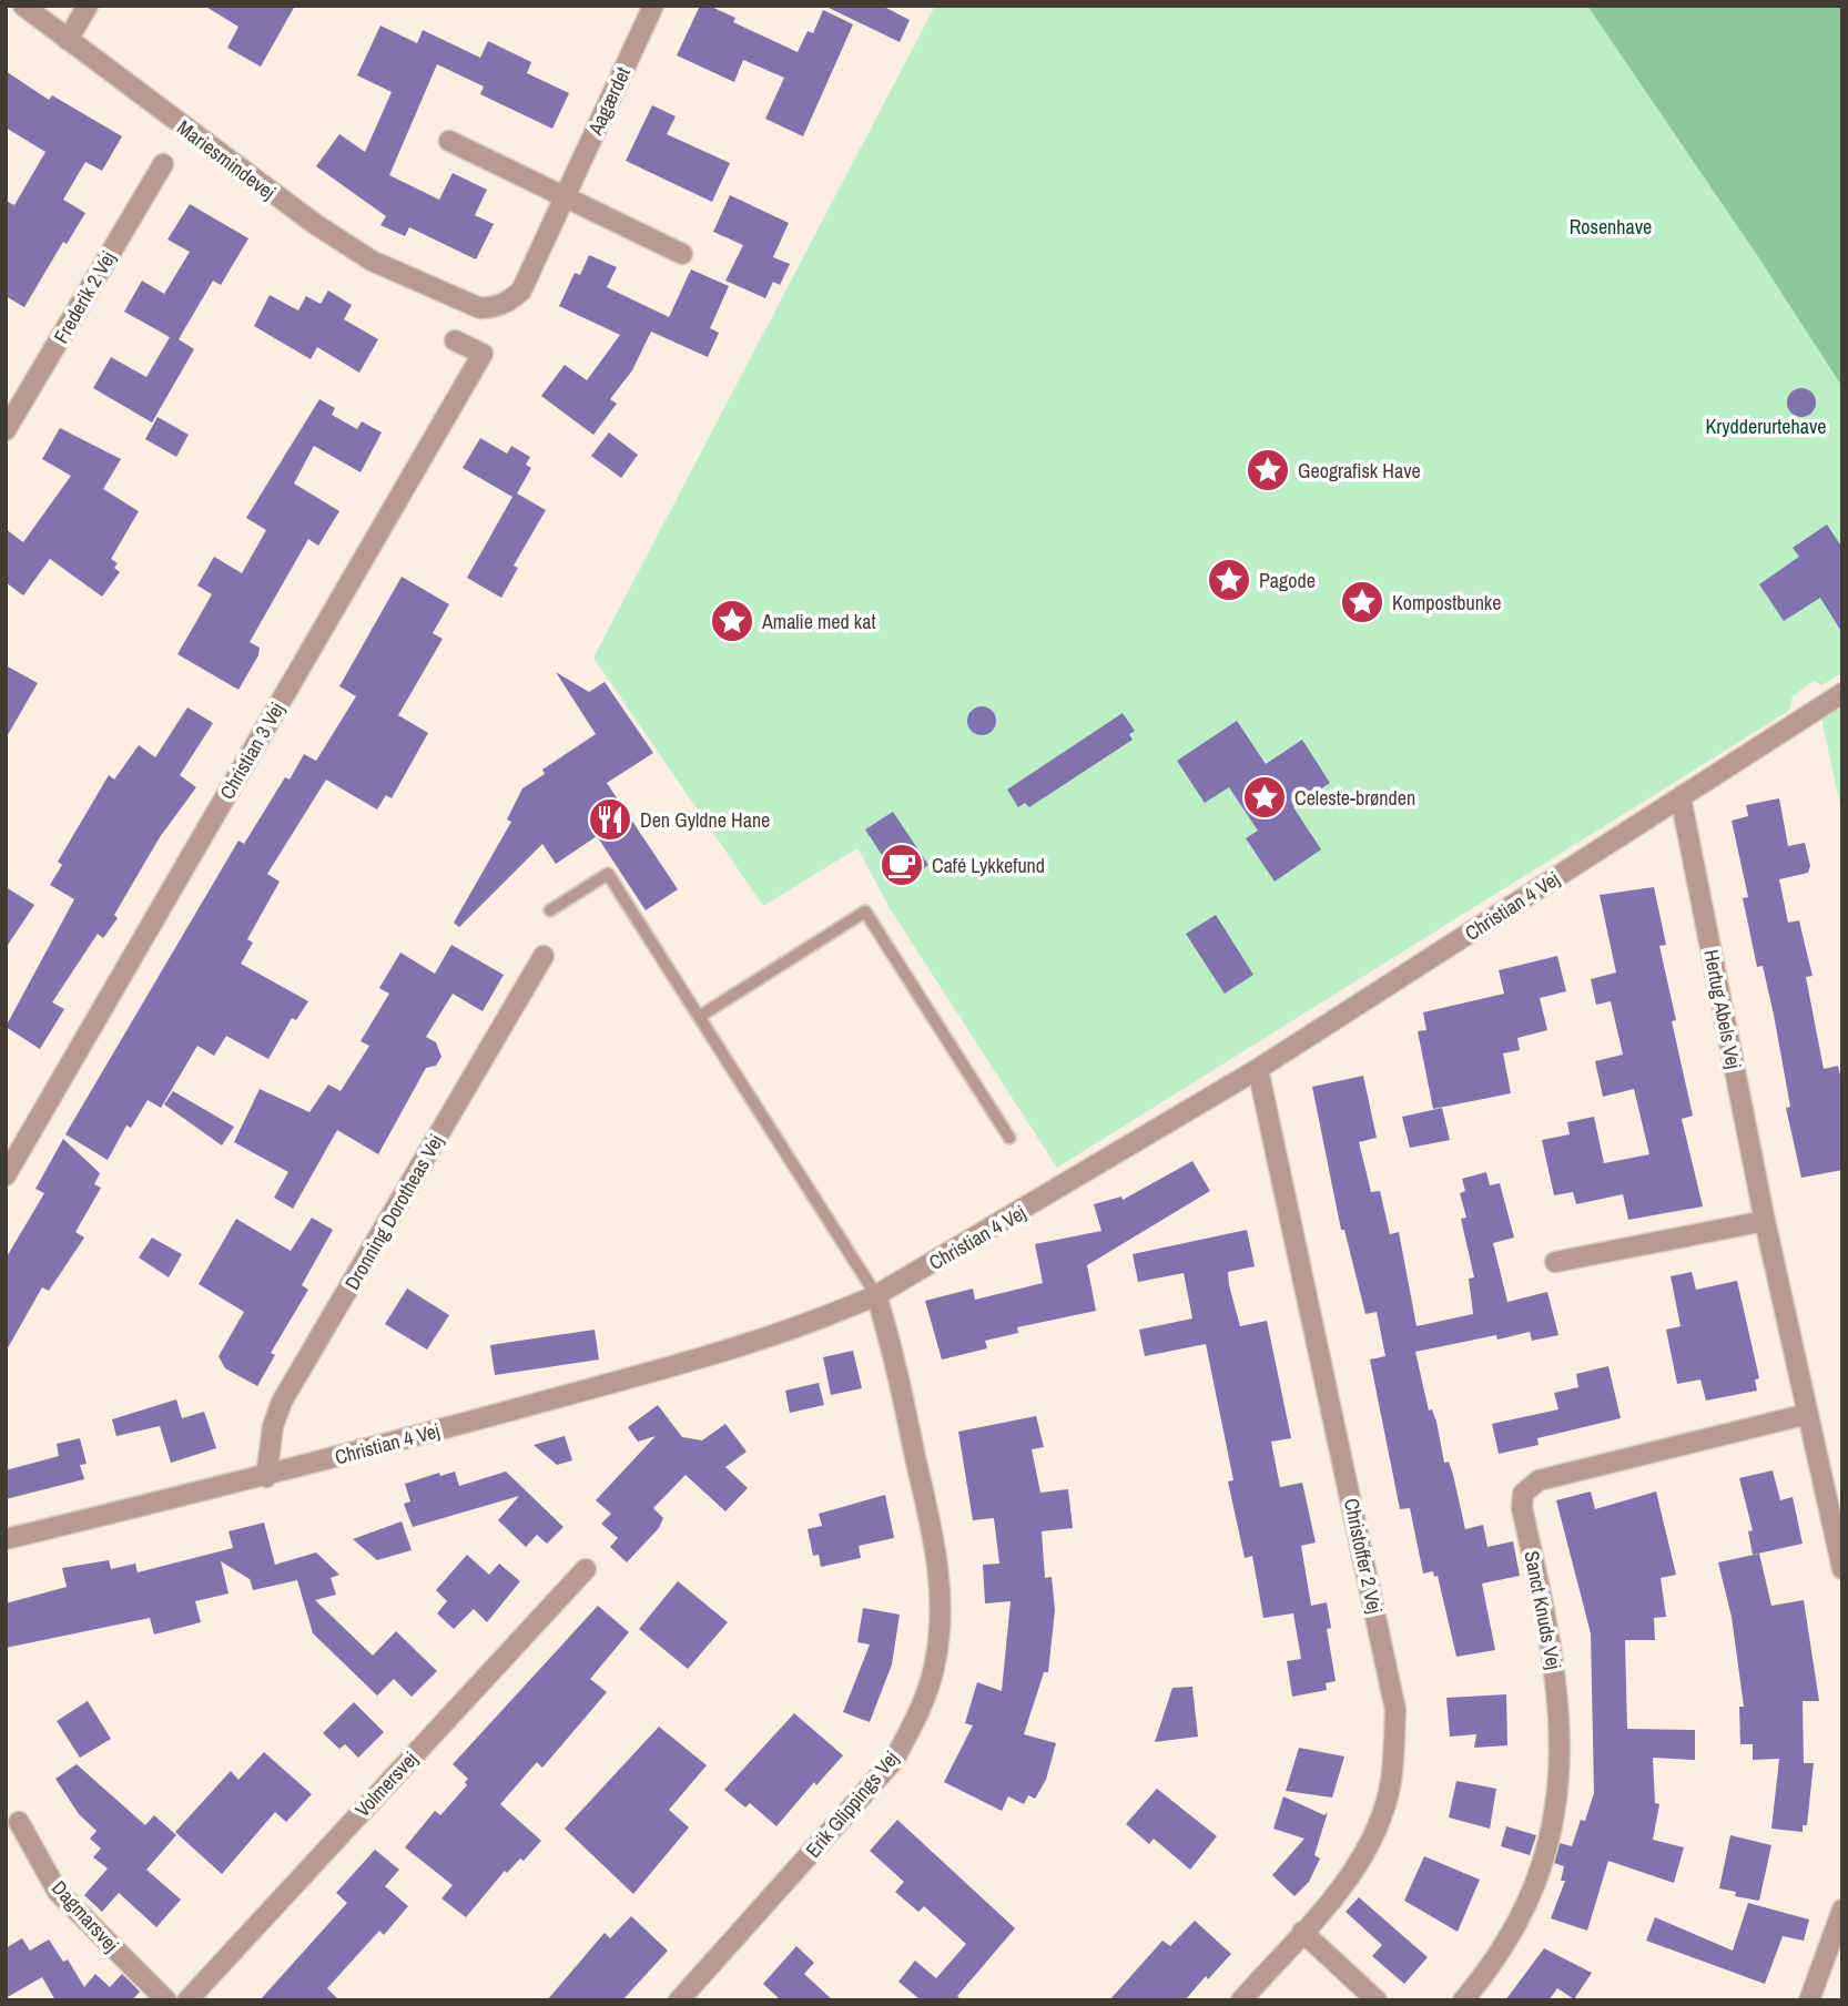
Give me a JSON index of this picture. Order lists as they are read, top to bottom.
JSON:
{
  "streets": {
    "street": [
      "Aagærdet",
      "Mariesmindevej",
      "Frederik 2 Vej",
      "Christian 3 Vej",
      "Christian 4 Vej",
      "Hertug Abels Vej",
      "Dronning Dorotheas Vej",
      "Christoffer 2 Vej",
      "Sanct Knuds Vej",
      "Volmersvej",
      "Erik Glippings Vej",
      "Dagmarsvej"
    ]
  },
  "crossings": [
    ["Aagærdet", "Mariesmindevej"],
    ["Christian 4 Vej", "Hertug Abels Vej"],
    ["Christian 4 Vej", "Dronning Dorotheas Vej"],
    ["Christian 4 Vej", "Christoffer 2 Vej"],
    ["Christian 4 Vej", "Erik Glippings Vej"],
    ["Hertug Abels Vej", "Sanct Knuds Vej"]
  ],
  "parks": ["Rosenhave", "Krydderurtehave"],
  "places": {
    "place": [
      "Geografisk Have",
      "Pagode",
      "Kompostbunke",
      "Amalie med kat",
      "Celeste-brønden"
    ],
    "restaurant": ["Den Gyldne Hane"],
    "cafe": ["Café Lykkefund"]
  }
}
